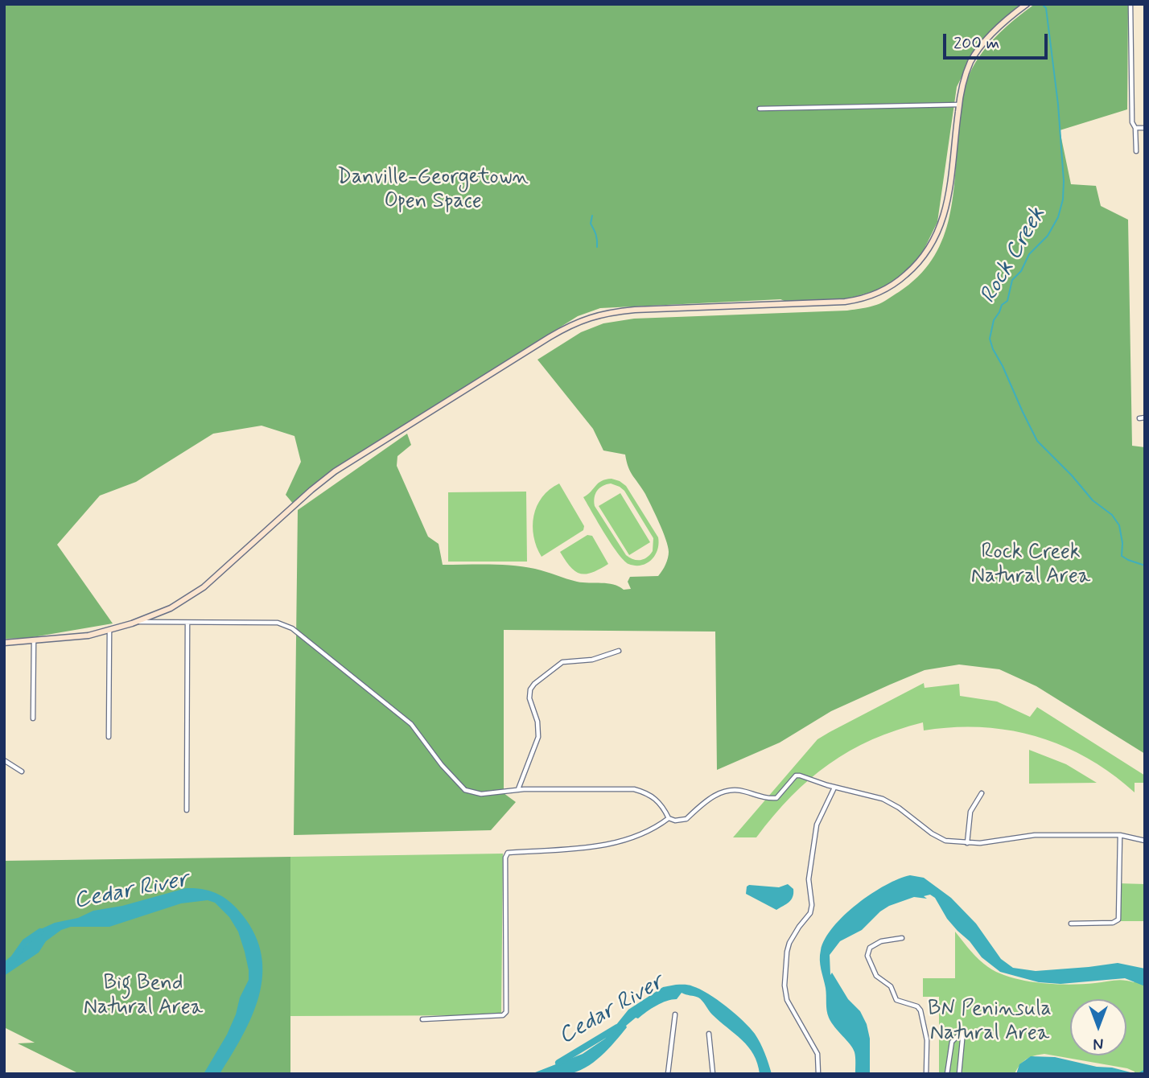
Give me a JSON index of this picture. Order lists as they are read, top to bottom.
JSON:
{
  "water": ["Rock Creek", "Cedar River"],
  "parks": [
    "Danville-Georgetown Open Space",
    "Rock Creek Natural Area",
    "Big Bend Natural Area",
    "BN Peninsula Natural Area"
  ],
  "scale_bar": "200 m",
  "north": "bottom"
}
